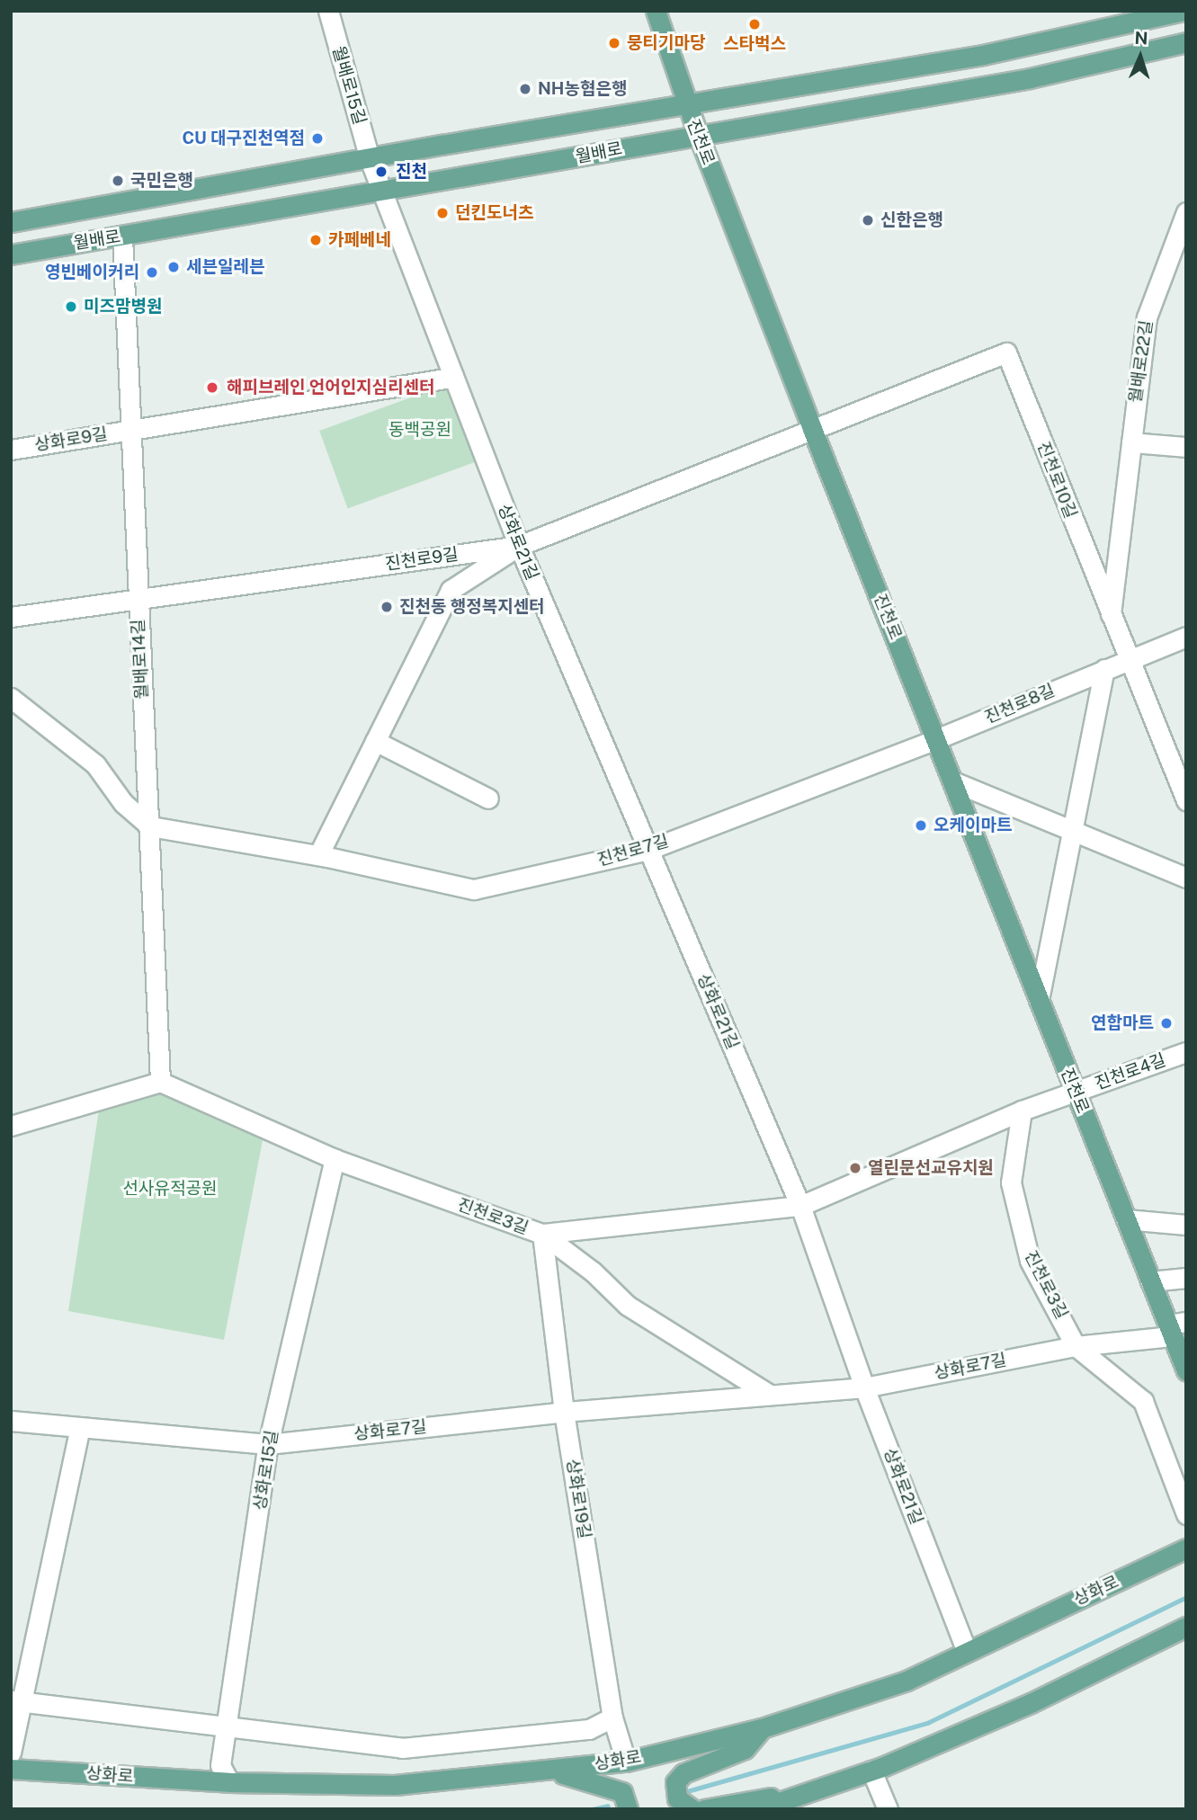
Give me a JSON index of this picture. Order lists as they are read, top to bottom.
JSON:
{
  "streets": {
    "main road": ["진천로", "월배로", "상화로"],
    "street": [
      "월배로15길",
      "월배로22길",
      "상화로9길",
      "진천로10길",
      "상화로21길",
      "진천로9길",
      "월배로14길",
      "진천로8길",
      "진천로7길",
      "진천로4길",
      "진천로3길",
      "상화로7길",
      "상화로15길",
      "상화로19길"
    ]
  },
  "crossings": [
    ["월배로15길", "월배로"],
    ["월배로15길", "상화로21길"],
    ["진천로", "월배로"],
    ["진천로", "진천로10길"],
    ["진천로", "진천로9길"],
    ["진천로", "진천로8길"],
    ["진천로", "진천로7길"],
    ["진천로", "진천로4길"],
    ["진천로", "진천로3길"],
    ["진천로", "상화로7길"],
    ["월배로", "상화로21길"],
    ["월배로", "월배로14길"],
    ["월배로22길", "진천로10길"],
    ["상화로9길", "월배로14길"],
    ["진천로10길", "진천로9길"],
    ["진천로10길", "진천로8길"],
    ["상화로21길", "진천로9길"],
    ["상화로21길", "진천로7길"],
    ["상화로21길", "진천로3길"],
    ["상화로21길", "상화로7길"],
    ["상화로21길", "상화로"],
    ["진천로9길", "월배로14길"],
    ["월배로14길", "진천로7길"],
    ["월배로14길", "진천로3길"],
    ["진천로8길", "진천로7길"],
    ["진천로4길", "진천로3길"],
    ["진천로3길", "상화로7길"],
    ["진천로3길", "상화로15길"],
    ["진천로3길", "상화로19길"],
    ["상화로7길", "상화로15길"],
    ["상화로7길", "상화로19길"],
    ["상화로15길", "상화로"],
    ["상화로19길", "상화로"]
  ],
  "parks": ["동백공원", "선사유적공원"],
  "places": [
    "스타벅스",
    "뭉티기마당",
    "NH농협은행",
    "CU 대구진천역점",
    "진천",
    "국민은행",
    "던킨도너츠",
    "신한은행",
    "카페베네",
    "세븐일레븐",
    "영빈베이커리",
    "미즈맘병원",
    "해피브레인 언어인지심리센터",
    "진천동 행정복지센터",
    "오케이마트",
    "연합마트",
    "열린문선교유치원"
  ],
  "north": "top"
}
